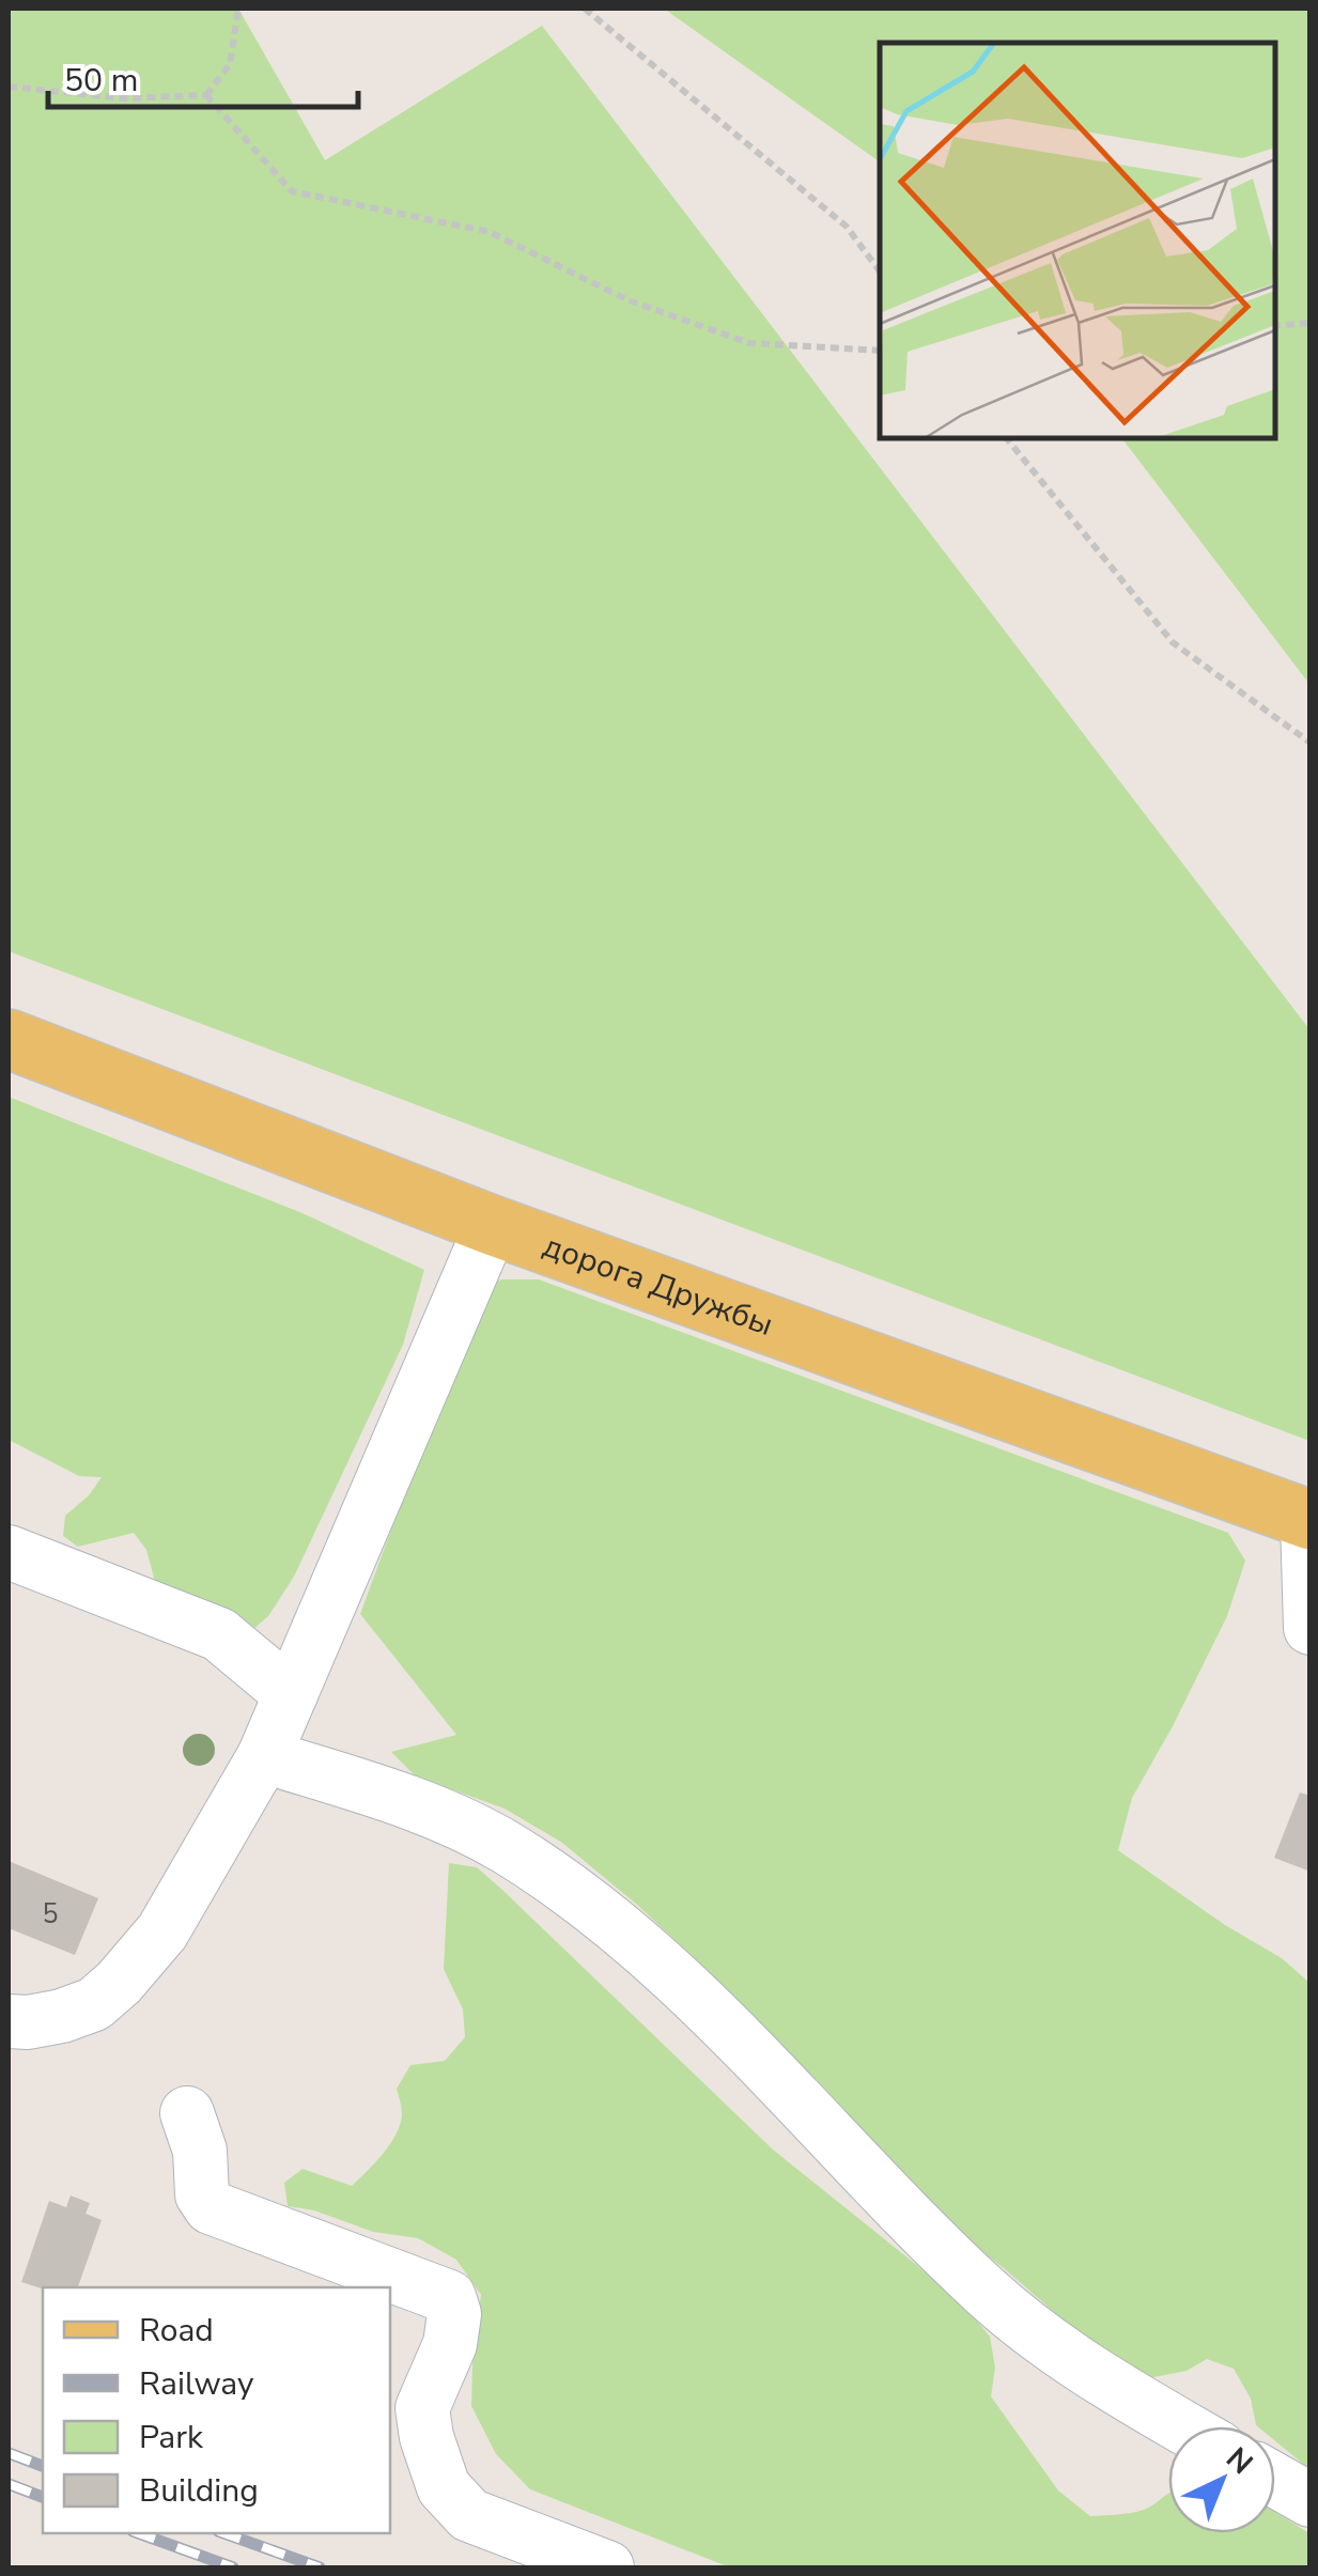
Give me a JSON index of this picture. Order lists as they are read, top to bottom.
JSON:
{
  "streets": {
    "main road": ["дорога Дружбы"]
  },
  "house_numbers": ["5"],
  "legend": [
    "Road",
    "Railway",
    "Park",
    "Building"
  ],
  "scale_bar": "50 m",
  "north": "top right"
}
